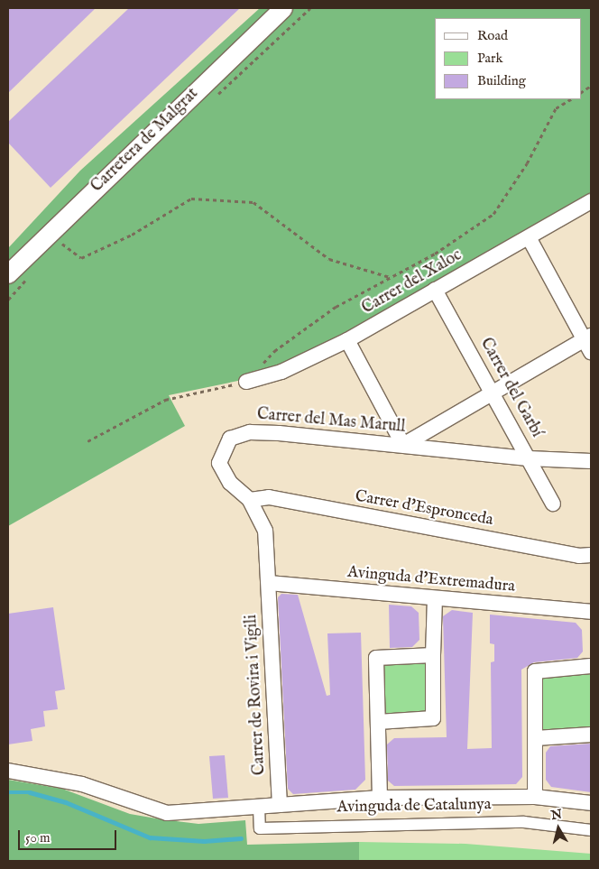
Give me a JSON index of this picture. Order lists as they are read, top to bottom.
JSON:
{
  "streets": {
    "street": [
      "Carretera de Malgrat",
      "Carrer del Xaloc",
      "Carrer del Garbí",
      "Carrer del Mas Marull",
      "Carrer d'Espronceda",
      "Avinguda d'Extremadura",
      "Carrer de Rovira i Vigili",
      "Avinguda de Catalunya"
    ]
  },
  "crossings": [
    ["Carrer del Xaloc", "Carrer del Garbí"],
    ["Carrer del Garbí", "Carrer del Mas Marull"],
    ["Carrer del Mas Marull", "Carrer d'Espronceda"],
    ["Carrer del Mas Marull", "Avinguda d'Extremadura"],
    ["Carrer del Mas Marull", "Carrer de Rovira i Vigili"],
    ["Avinguda d'Extremadura", "Carrer de Rovira i Vigili"],
    ["Carrer de Rovira i Vigili", "Avinguda de Catalunya"]
  ],
  "legend": ["Road", "Park", "Building"],
  "scale_bar": "50 m",
  "north": "top"
}
